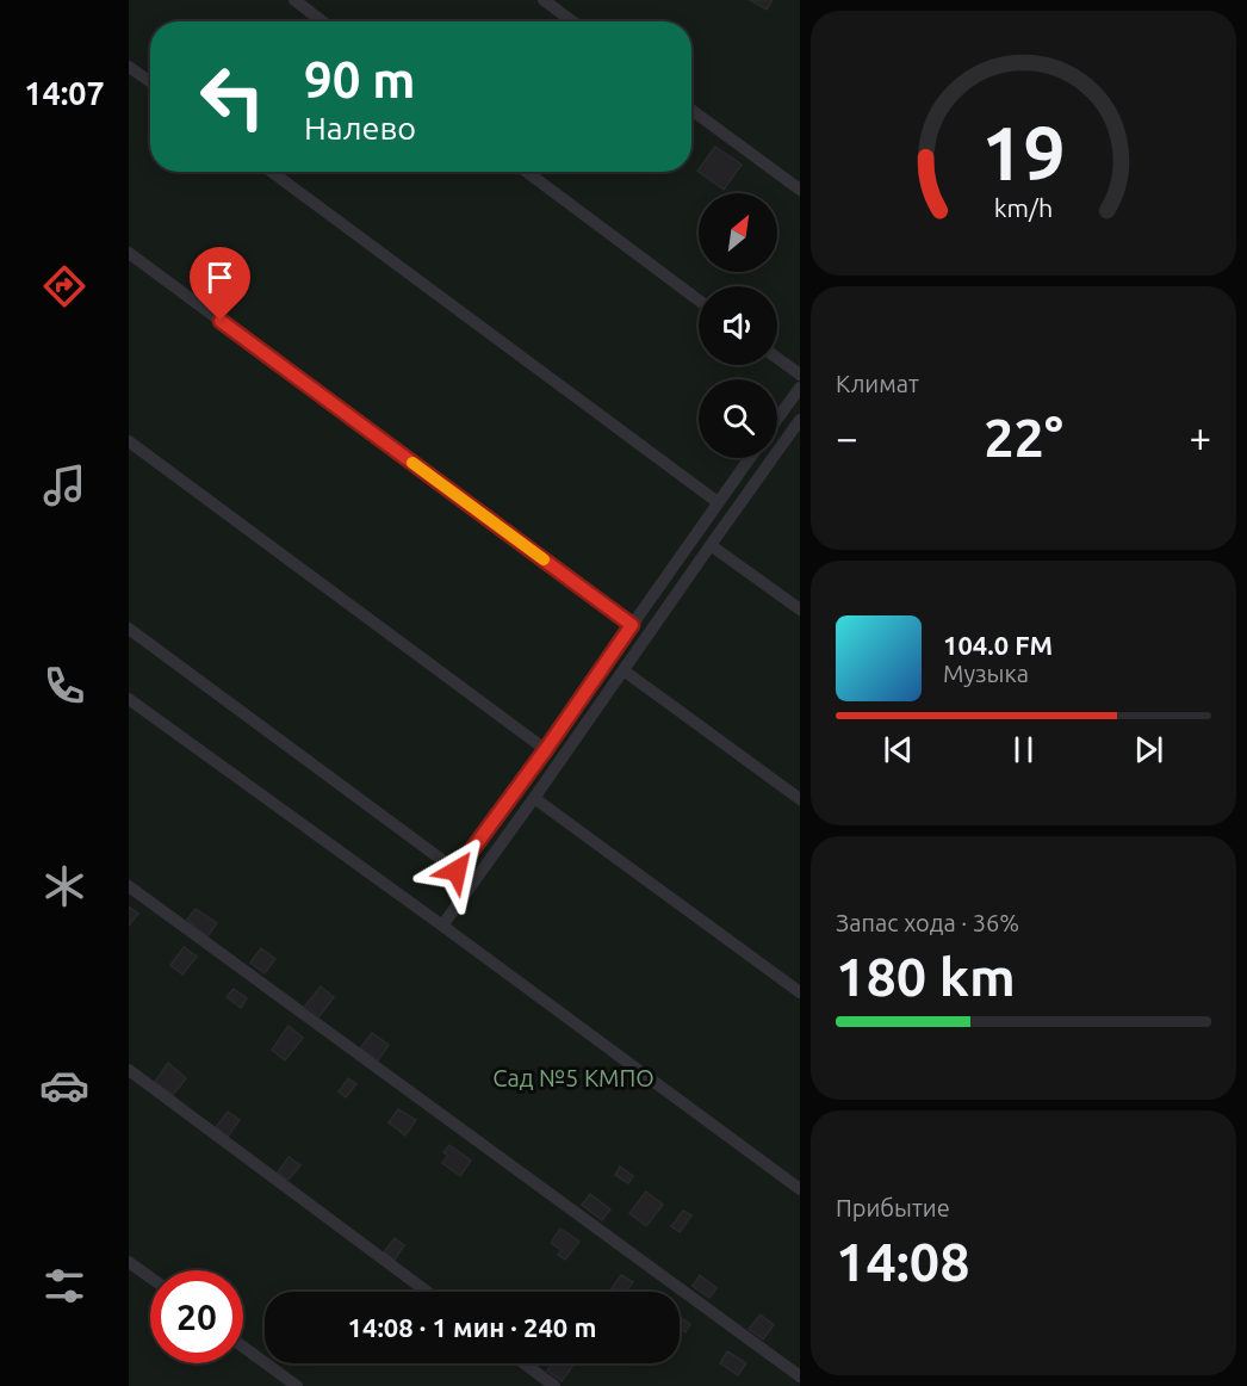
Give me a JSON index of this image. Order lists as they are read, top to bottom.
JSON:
{
  "parks": ["Сад №5 КМПО"],
  "north": "top right",
  "page": {
    "tabs": "14:07",
    "turn": ["90 m", "Налево"],
    "tile": [
      "Климат",
      ["Запас хода · 36%", "180 km"],
      ["Прибытие", "14:08"]
    ],
    "heat": ["−", "22°", "+"],
    "song": ["104.0 FM", "Музыка"],
    "limit": "20",
    "trip": "14:08 · 1 мин · 240 m",
    "gauge": ["19", "km/h"]
  }
}
